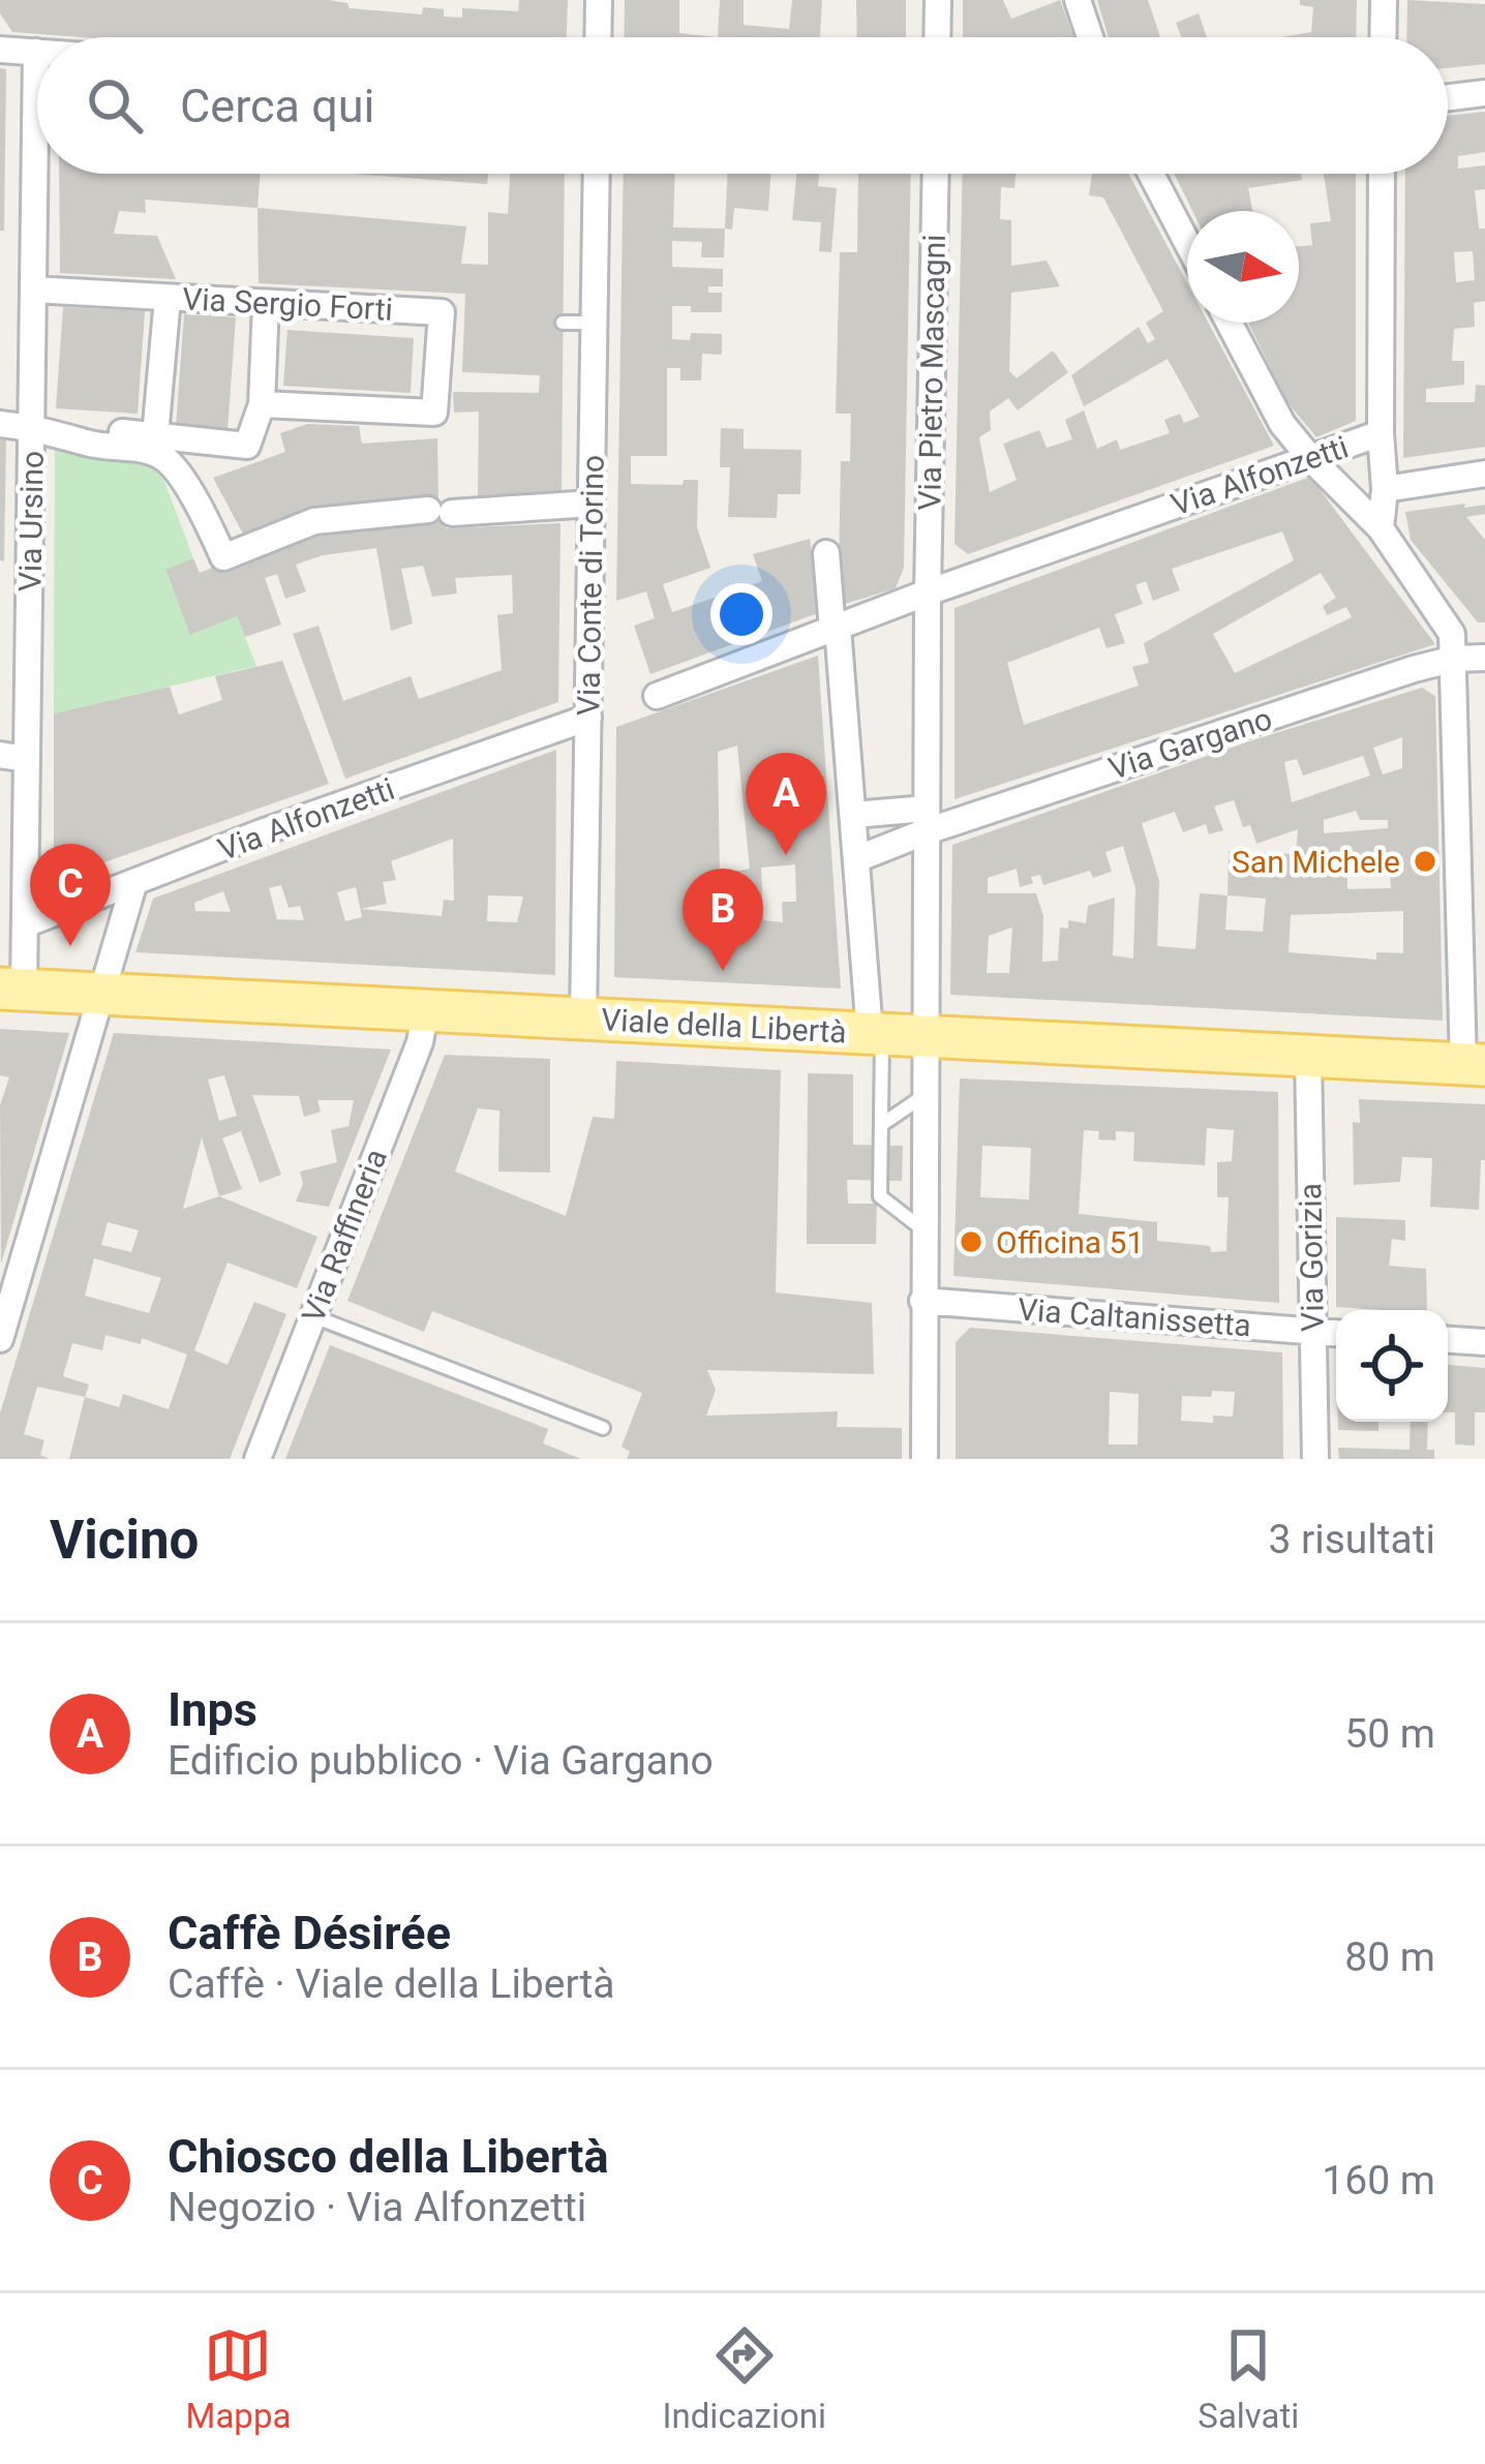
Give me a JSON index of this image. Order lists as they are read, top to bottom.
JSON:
{
  "streets": {
    "main road": ["Viale della Libertà"],
    "street": [
      "Via Sergio Forti",
      "Via Pietro Mascagni",
      "Via Alfonzetti",
      "Via Ursino",
      "Via Conte di Torino",
      "Via Gargano",
      "Via Raffineria",
      "Via Gorizia",
      "Via Caltanissetta"
    ]
  },
  "crossings": [
    ["Via Sergio Forti", "Via Ursino"],
    ["Via Pietro Mascagni", "Via Alfonzetti"],
    ["Via Pietro Mascagni", "Via Gargano"],
    ["Via Pietro Mascagni", "Viale della Libertà"],
    ["Via Alfonzetti", "Via Ursino"],
    ["Via Alfonzetti", "Via Conte di Torino"],
    ["Via Ursino", "Viale della Libertà"],
    ["Via Conte di Torino", "Viale della Libertà"],
    ["Viale della Libertà", "Via Raffineria"],
    ["Viale della Libertà", "Via Gorizia"],
    ["Via Gorizia", "Via Caltanissetta"]
  ],
  "places": ["San Michele", "Officina 51"],
  "north": "right",
  "page": {
    "search": "Cerca qui",
    "pins": ["A", "C", "B"],
    "heading": ["Vicino", "3 risultati"],
    "list": [
      {
        "mark": "A",
        "name": "Inps",
        "note": "Edificio pubblico · Via Gargano",
        "value": "50 m"
      },
      {
        "mark": "B",
        "name": "Caffè Désirée",
        "note": "Caffè · Viale della Libertà",
        "value": "80 m"
      },
      {
        "mark": "C",
        "name": "Chiosco della Libertà",
        "note": "Negozio · Via Alfonzetti",
        "value": "160 m"
      }
    ],
    "nav": ["Mappa", "Indicazioni", "Salvati"]
  }
}
